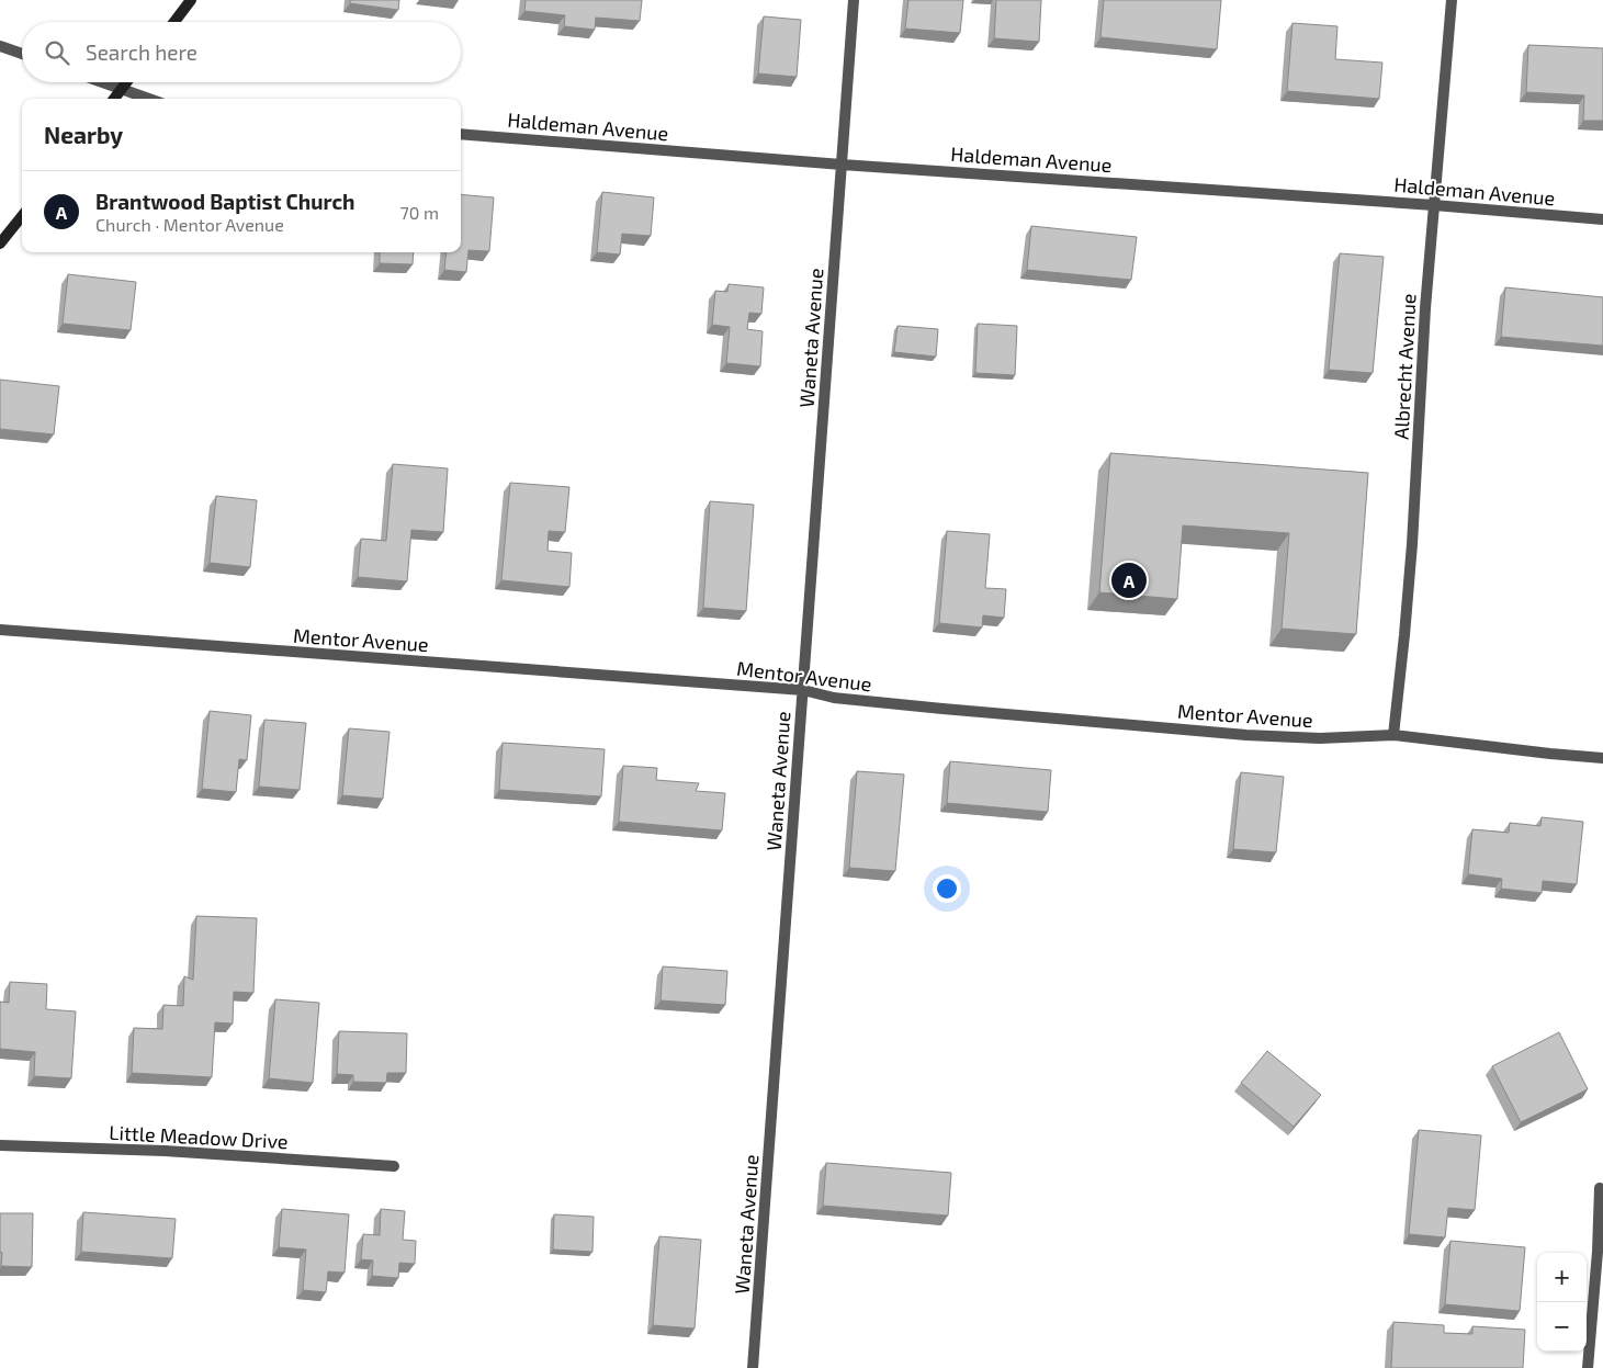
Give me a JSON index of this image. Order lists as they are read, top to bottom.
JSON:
{
  "streets": {
    "street": [
      "Haldeman Avenue",
      "Waneta Avenue",
      "Albrecht Avenue",
      "Mentor Avenue",
      "Little Meadow Drive"
    ]
  },
  "crossings": [
    ["Haldeman Avenue", "Waneta Avenue"],
    ["Haldeman Avenue", "Albrecht Avenue"],
    ["Waneta Avenue", "Mentor Avenue"],
    ["Albrecht Avenue", "Mentor Avenue"]
  ],
  "page": {
    "search": "Search here",
    "heading": "Nearby",
    "list": [
      {
        "mark": "A",
        "name": "Brantwood Baptist Church",
        "note": "Church · Mentor Avenue",
        "value": "70 m"
      }
    ],
    "pins": "A",
    "map_buttons": ["+", "−"]
  }
}
